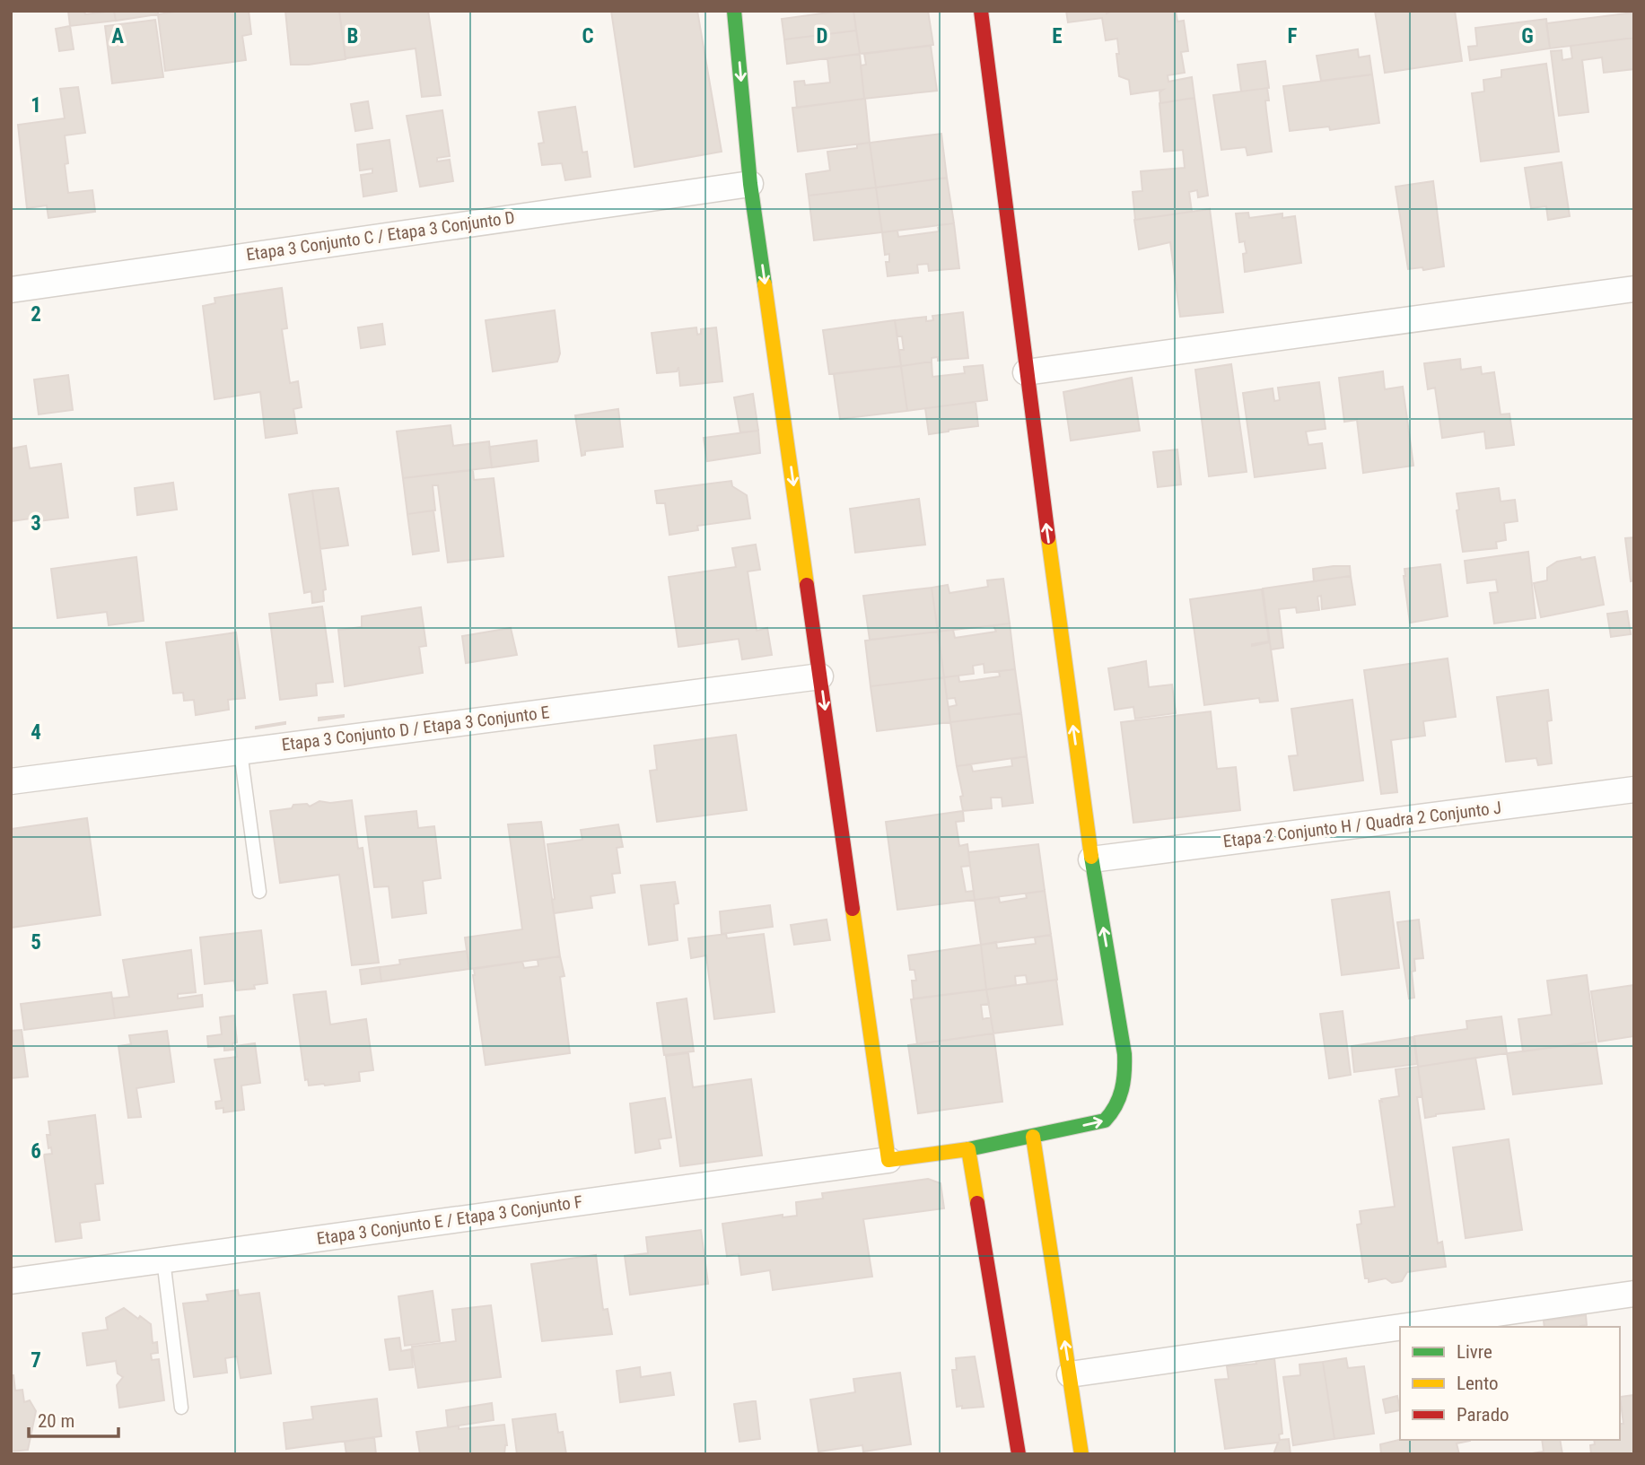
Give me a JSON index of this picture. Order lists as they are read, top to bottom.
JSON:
{
  "streets": {
    "street": [
      "Etapa 3 Conjunto C / Etapa 3 Conjunto D",
      "Etapa 3 Conjunto D / Etapa 3 Conjunto E",
      "Etapa 2 Conjunto H / Quadra 2 Conjunto J",
      "Etapa 3 Conjunto E / Etapa 3 Conjunto F"
    ]
  },
  "legend": ["Livre", "Lento", "Parado"],
  "scale_bar": "20 m",
  "grid": {
    "columns": [
      "A",
      "B",
      "C",
      "D",
      "E",
      "F",
      "G"
    ],
    "rows": [
      "1",
      "2",
      "3",
      "4",
      "5",
      "6",
      "7"
    ]
  }
}
